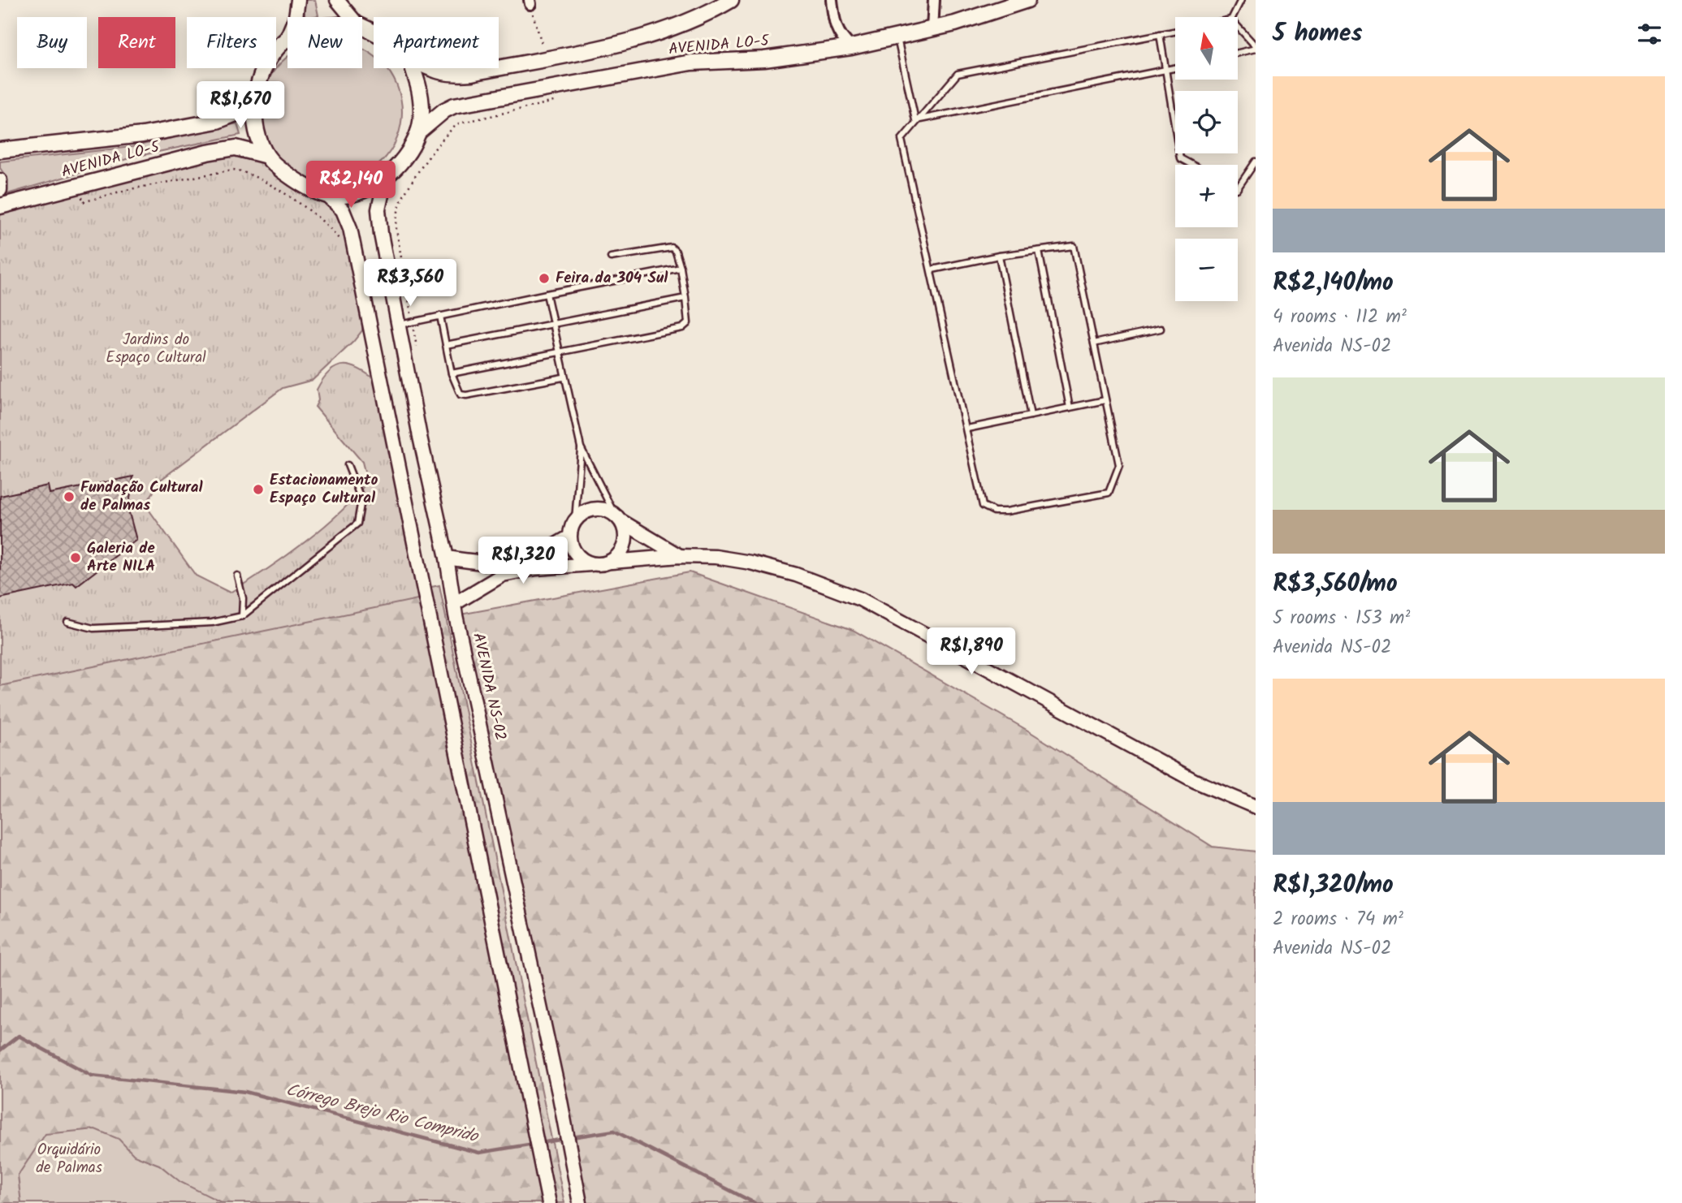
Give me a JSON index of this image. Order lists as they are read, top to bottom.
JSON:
{
  "streets": {
    "main road": ["AVENIDA LO-5"],
    "street": ["AVENIDA NS-02"]
  },
  "water": ["Córrego Brejo Rio Comprido"],
  "parks": ["Jardins do Espaço Cultural", "Orquidário de Palmas"],
  "places": [
    "Feira da 304 Sul",
    "Estacionamento Espaço Cultural",
    "Fundação Cultural de Palmas",
    "Galeria de Arte NILA"
  ],
  "north": "top",
  "page": {
    "heading": "5 homes",
    "map_buttons": ["+", "−"],
    "chip": [
      "Buy",
      "Rent",
      "Filters",
      "New",
      "Apartment"
    ],
    "list": [
      {
        "name": "R$2,140/mo",
        "note": "4 rooms · 112 m² · Avenida NS-02"
      },
      {
        "name": "R$3,560/mo",
        "note": "5 rooms · 153 m² · Avenida NS-02"
      },
      {
        "name": "R$1,320/mo",
        "note": "2 rooms · 74 m² · Avenida NS-02"
      }
    ],
    "price": [
      "R$1,670",
      "R$2,140",
      "R$3,560",
      "R$1,320",
      "R$1,890"
    ]
  }
}
